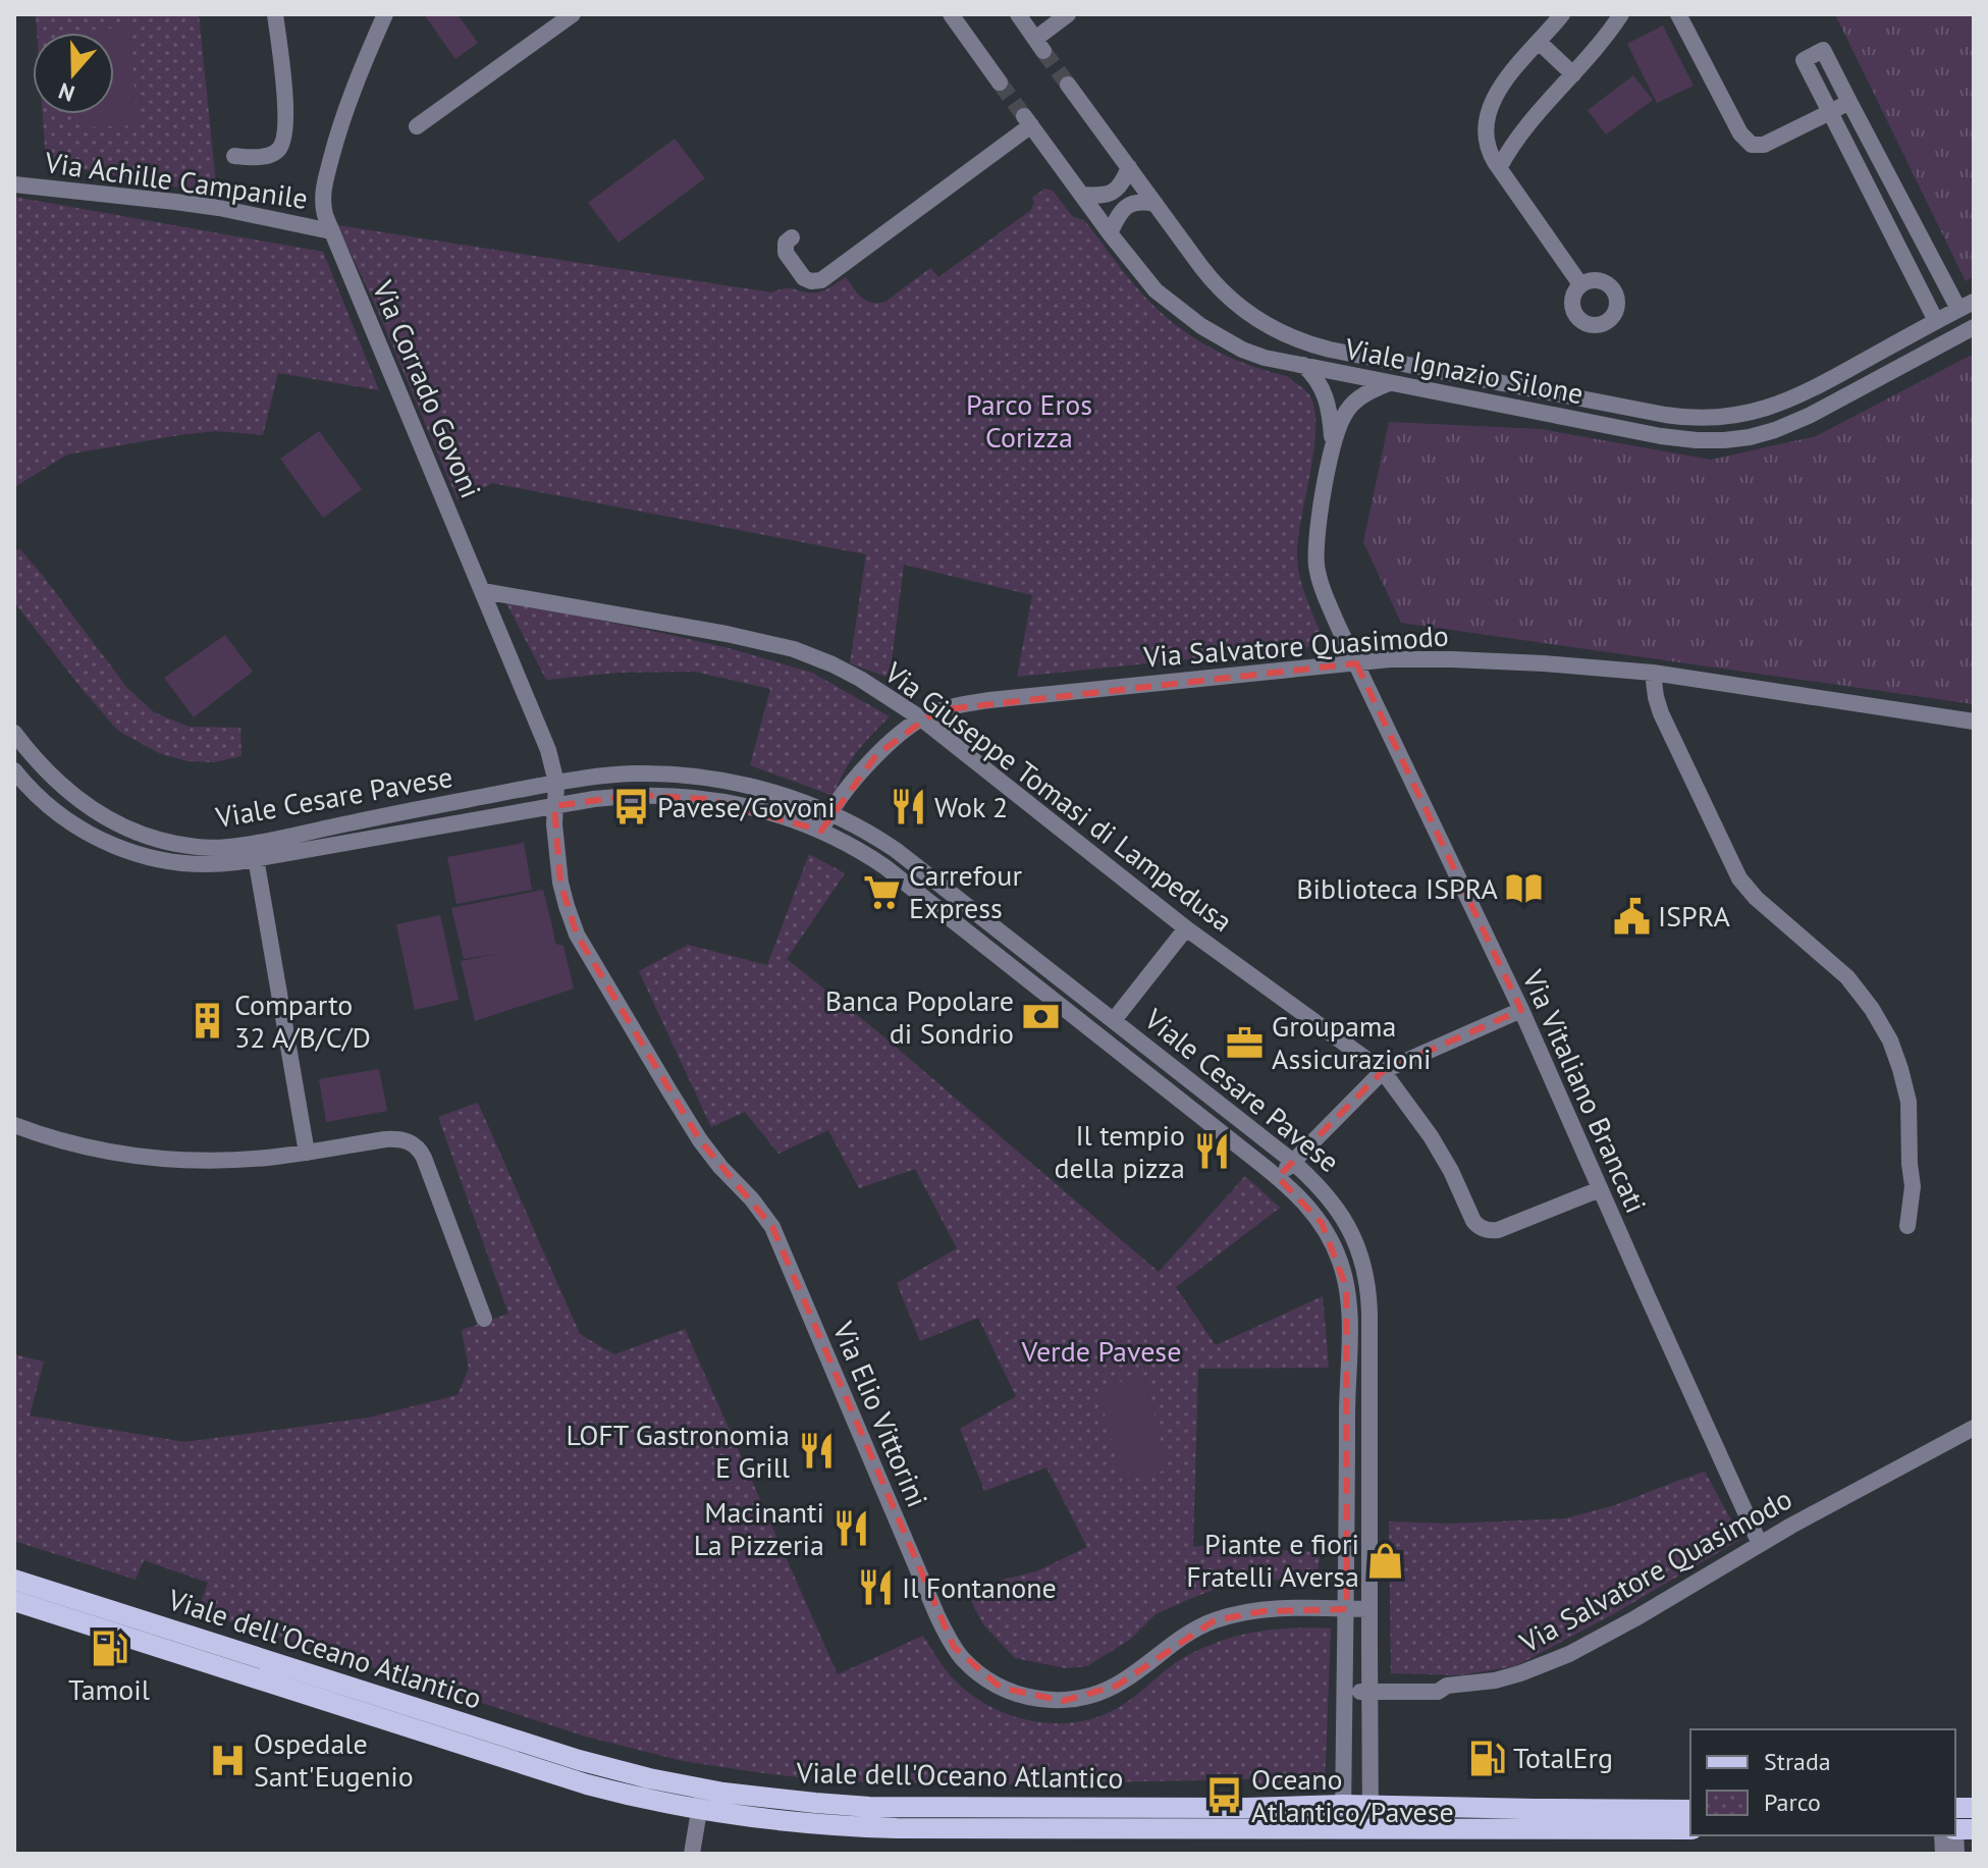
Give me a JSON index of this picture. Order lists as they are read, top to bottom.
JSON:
{
  "streets": {
    "main road": ["Viale dell'Oceano Atlantico"],
    "street": [
      "Via Achille Campanile",
      "Viale Ignazio Silone",
      "Via Corrado Govoni",
      "Via Salvatore Quasimodo",
      "Viale Cesare Pavese",
      "Via Giuseppe Tomasi di Lampedusa",
      "Via Vitaliano Brancati",
      "Via Elio Vittorini"
    ]
  },
  "crossings": [
    ["Via Achille Campanile", "Via Corrado Govoni"],
    ["Via Corrado Govoni", "Viale Cesare Pavese"],
    ["Via Corrado Govoni", "Via Giuseppe Tomasi di Lampedusa"],
    ["Via Salvatore Quasimodo", "Viale Cesare Pavese"],
    ["Via Salvatore Quasimodo", "Via Giuseppe Tomasi di Lampedusa"],
    ["Via Salvatore Quasimodo", "Via Vitaliano Brancati"],
    ["Viale Cesare Pavese", "Via Elio Vittorini"],
    ["Viale Cesare Pavese", "Viale dell'Oceano Atlantico"],
    ["Via Giuseppe Tomasi di Lampedusa", "Via Vitaliano Brancati"]
  ],
  "parks": ["Parco Eros Corizza", "Verde Pavese"],
  "places": {
    "bus stop": ["Pavese/Govoni", "Oceano Atlantico/Pavese"],
    "restaurant": [
      "Wok 2",
      "Il tempio della pizza",
      "LOFT Gastronomia E Grill",
      "Macinanti La Pizzeria",
      "Il Fontanone"
    ],
    "library": ["Biblioteca ISPRA"],
    "supermarket": ["Carrefour Express"],
    "public building": ["ISPRA"],
    "bank": ["Banca Popolare di Sondrio"],
    "building": ["Comparto 32 A/B/C/D"],
    "office": ["Groupama Assicurazioni"],
    "shop": ["Piante e fiori Fratelli Aversa"],
    "fuel station": ["Tamoil", "TotalErg"],
    "hospital": ["Ospedale Sant'Eugenio"]
  },
  "legend": ["Strada", "Parco"],
  "north": "bottom"
}
